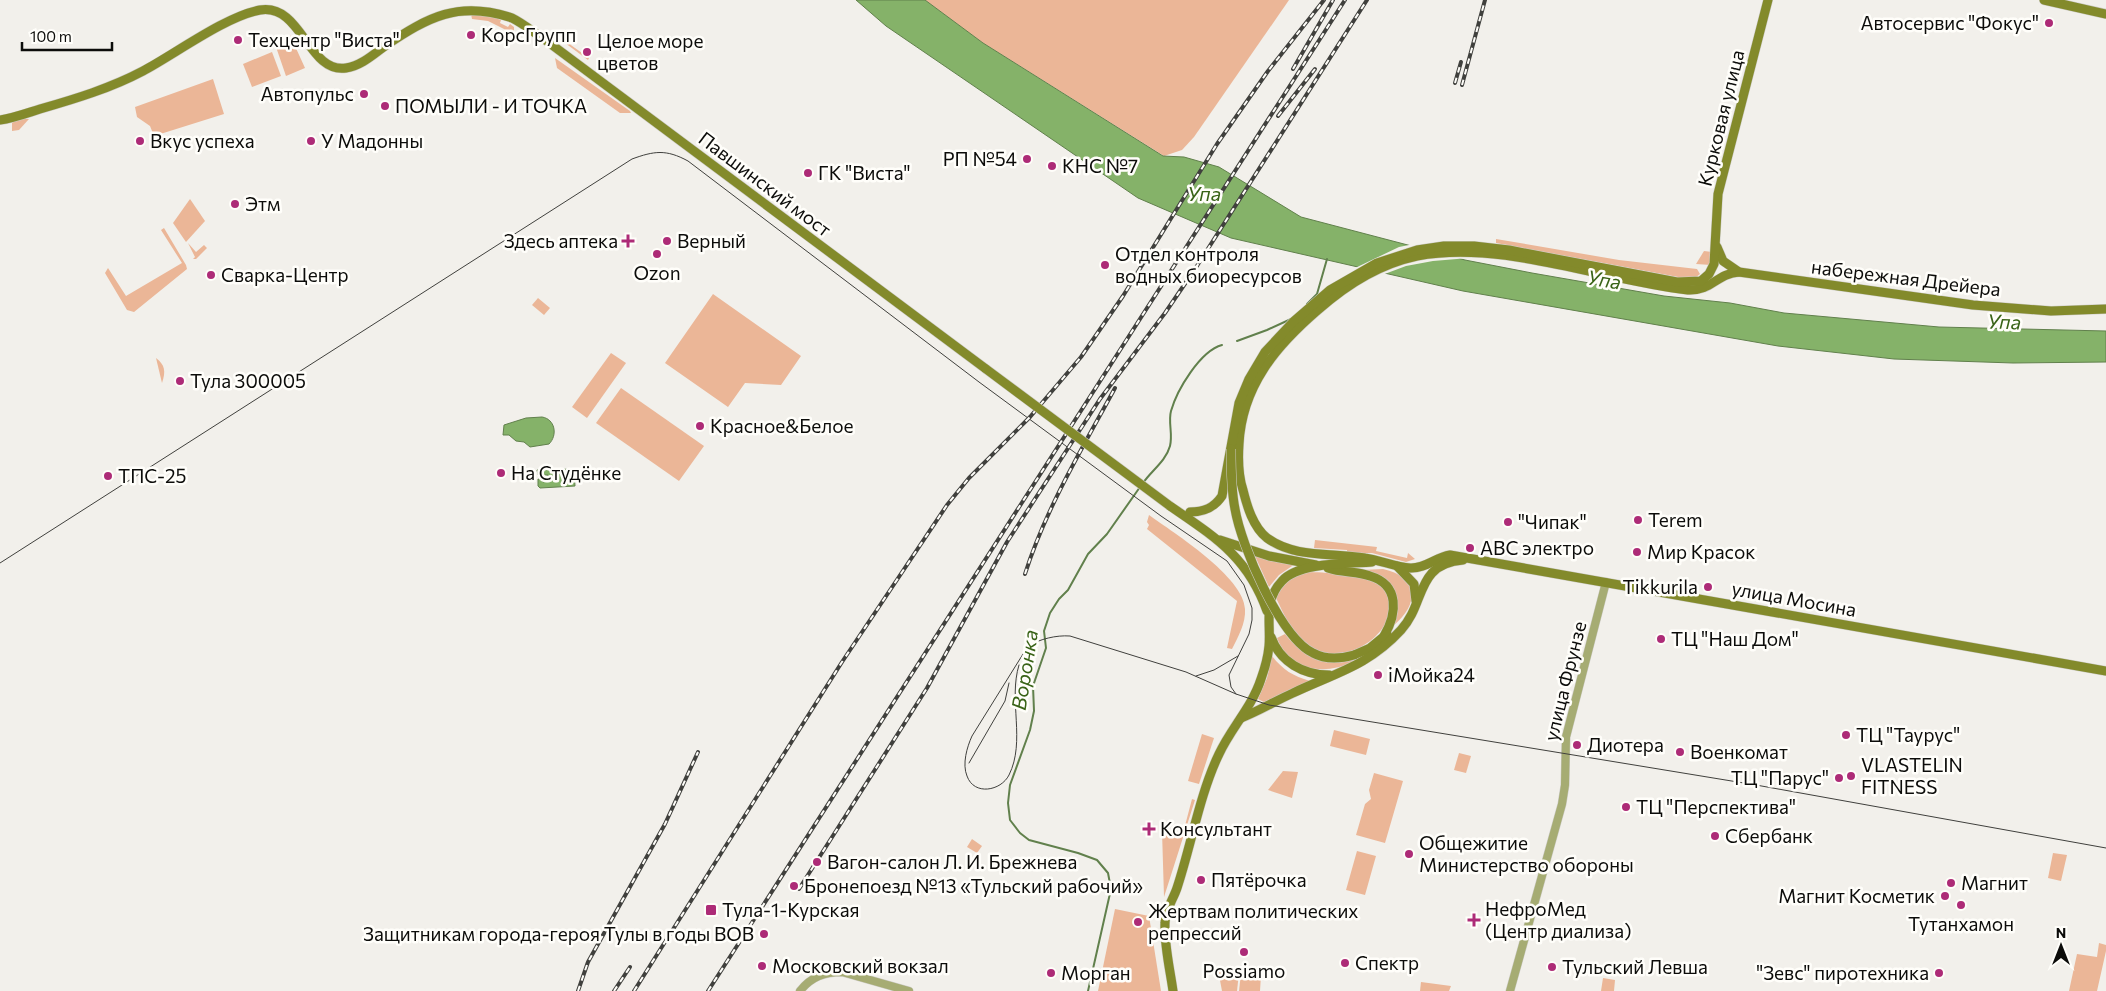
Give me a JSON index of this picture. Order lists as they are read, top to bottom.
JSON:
{
  "streets": {
    "main road": [
      "Курковая улица",
      "Павшинский мост",
      "набережная Дрейера",
      "улица Мосина"
    ],
    "street": ["улица Фрунзе"]
  },
  "crossings": [
    ["улица Мосина", "улица Фрунзе"]
  ],
  "water": ["Упа", "Воронка"],
  "places": {
    "other": [
      "Автосервис \"Фокус\"",
      "КорсГрупп",
      "Техцентр \"Виста\"",
      "Целое море цветов",
      "Автопульс",
      "ПОМЫЛИ - И ТОЧКА",
      "Вкус успеха",
      "У Мадонны",
      "РП №54",
      "КНС №7",
      "ГК \"Виста\"",
      "Этм",
      "Верный",
      "Ozon",
      "Отдел контроля водных биоресурсов",
      "Сварка-Центр",
      "Тула 300005",
      "Красное&Белое",
      "На Студёнке",
      "ТПС-25",
      "Terem",
      "\"Чипак\"",
      "АВС электро",
      "Мир Красок",
      "Tikkurila",
      "ТЦ \"Наш Дом\"",
      "iМойка24",
      "ТЦ \"Таурус\"",
      "Диотера",
      "Военкомат",
      "VLASTELIN FITNESS",
      "ТЦ \"Парус\"",
      "ТЦ \"Перспектива\"",
      "Сбербанк",
      "Общежитие Министерство обороны",
      "Вагон-салон Л. И. Брежнева",
      "Пятёрочка",
      "Магнит",
      "Бронепоезд №13 «Тульский рабочий»",
      "Магнит Косметик",
      "Тутанхамон",
      "Жертвам политических репрессий",
      "Защитникам города-героя Тулы в годы ВОВ",
      "Possiamo",
      "Спектр",
      "Московский вокзал",
      "Тульский Левша",
      "Морган",
      "\"Зевс\" пиротехника"
    ],
    "health": ["Здесь аптека", "Консультант", "НефроМед (Центр диализа)"],
    "transit": ["Тула-1-Курская"]
  },
  "scale_bar": "100 m",
  "north": "top"
}
